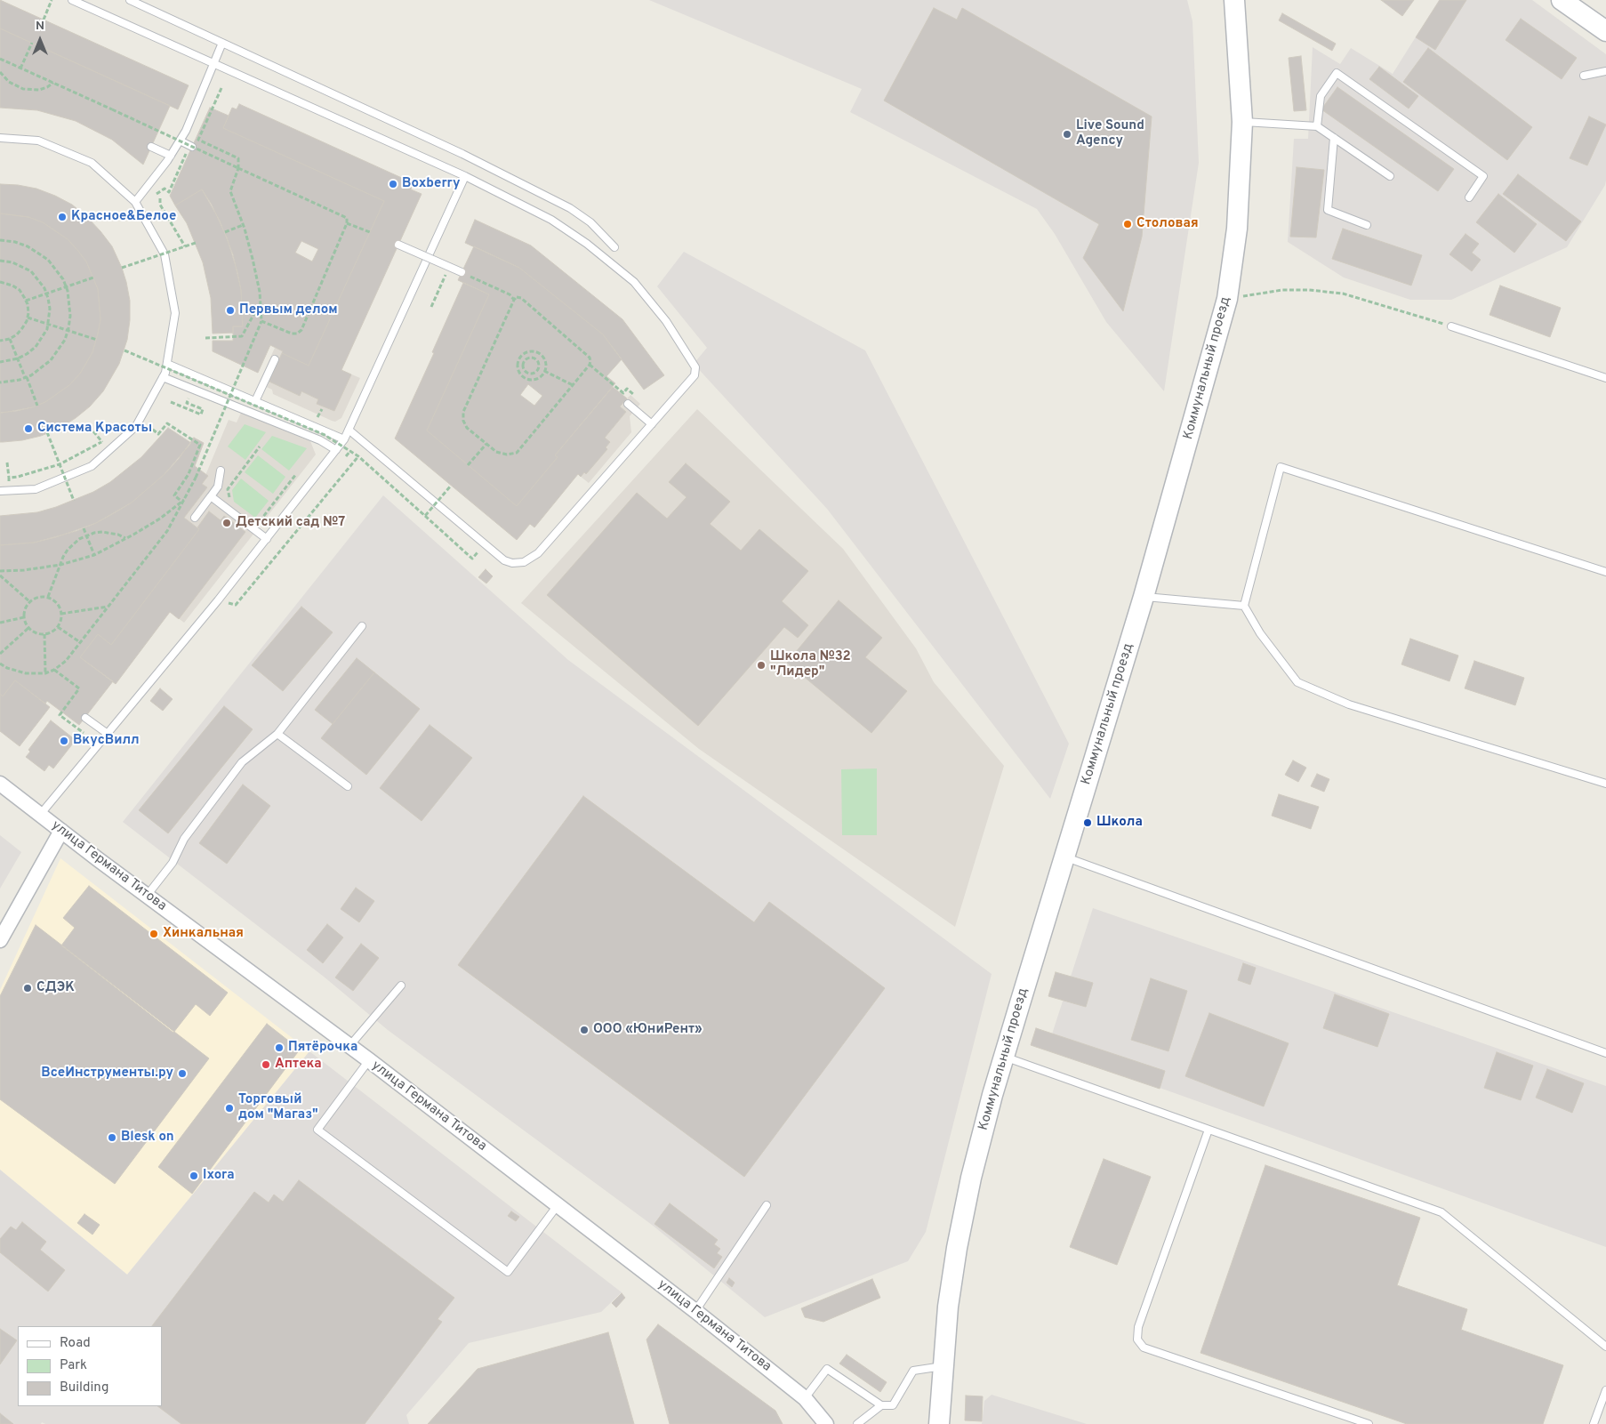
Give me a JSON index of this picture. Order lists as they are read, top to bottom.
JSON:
{
  "streets": {
    "street": ["Коммунальный проезд", "улица Германа Титова"]
  },
  "places": [
    "Live Sound Agency",
    "Boxberry",
    "Красное&Белое",
    "Столовая",
    "Первым делом",
    "Система Красоты",
    "Детский сад №7",
    "Школа №32 \"Лидер\"",
    "ВкусВилл",
    "Школа",
    "Хинкальная",
    "СДЭК",
    "ООО «ЮниРент»",
    "Пятёрочка",
    "Аптека",
    "ВсеИнструменты.ру",
    "Торговый дом \"Магаз\"",
    "Blesk on",
    "Ixora"
  ],
  "legend": ["Road", "Park", "Building"],
  "north": "top"
}
